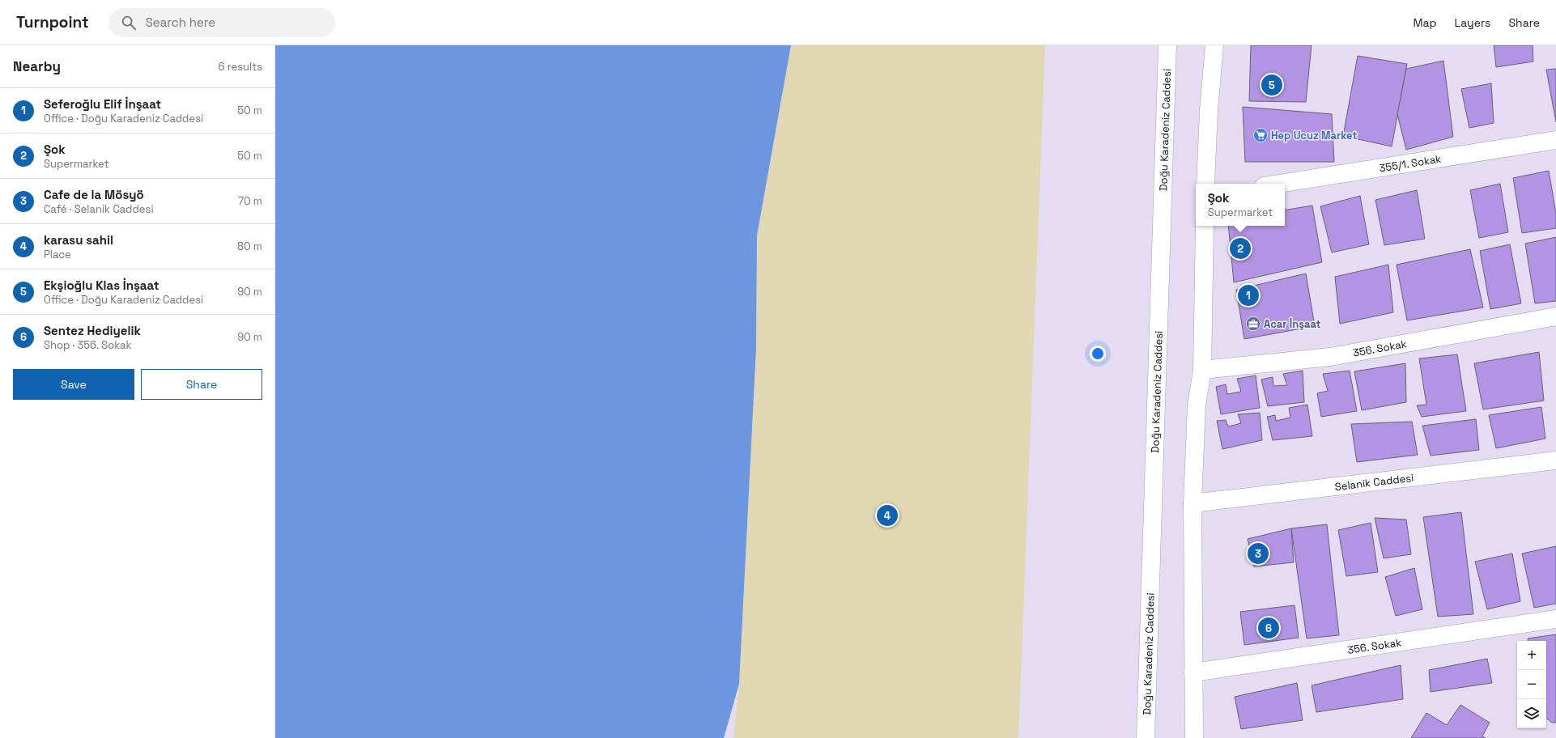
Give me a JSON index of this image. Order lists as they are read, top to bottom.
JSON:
{
  "streets": {
    "street": [
      "Doğu Karadeniz Caddesi",
      "355/1. Sokak",
      "356. Sokak",
      "Selanik Caddesi"
    ]
  },
  "places": {
    "supermarket": ["Hep Ucuz Market"],
    "office": ["Acar İnşaat"]
  },
  "page": {
    "header": "Turnpoint",
    "search": "Search here",
    "nav": ["Map", "Layers", "Share"],
    "heading": ["Nearby", "6 results"],
    "pins": [
      "5",
      "2",
      "1",
      "4",
      "3",
      "6"
    ],
    "list": [
      {
        "mark": "1",
        "name": "Seferoğlu Elif İnşaat",
        "note": "Office · Doğu Karadeniz Caddesi",
        "value": "50 m"
      },
      {
        "mark": "2",
        "name": "Şok",
        "note": "Supermarket",
        "value": "50 m"
      },
      {
        "mark": "3",
        "name": "Cafe de la Mösyö",
        "note": "Café · Selanik Caddesi",
        "value": "70 m"
      },
      {
        "mark": "4",
        "name": "karasu sahil",
        "note": "Place",
        "value": "80 m"
      },
      {
        "mark": "5",
        "name": "Ekşioğlu Klas İnşaat",
        "note": "Office · Doğu Karadeniz Caddesi",
        "value": "90 m"
      },
      {
        "mark": "6",
        "name": "Sentez Hediyelik",
        "note": "Shop · 356. Sokak",
        "value": "90 m"
      }
    ],
    "popup": ["Şok", "Supermarket"],
    "buttons": ["Save", "Share"],
    "map_buttons": ["+", "−"]
  }
}
